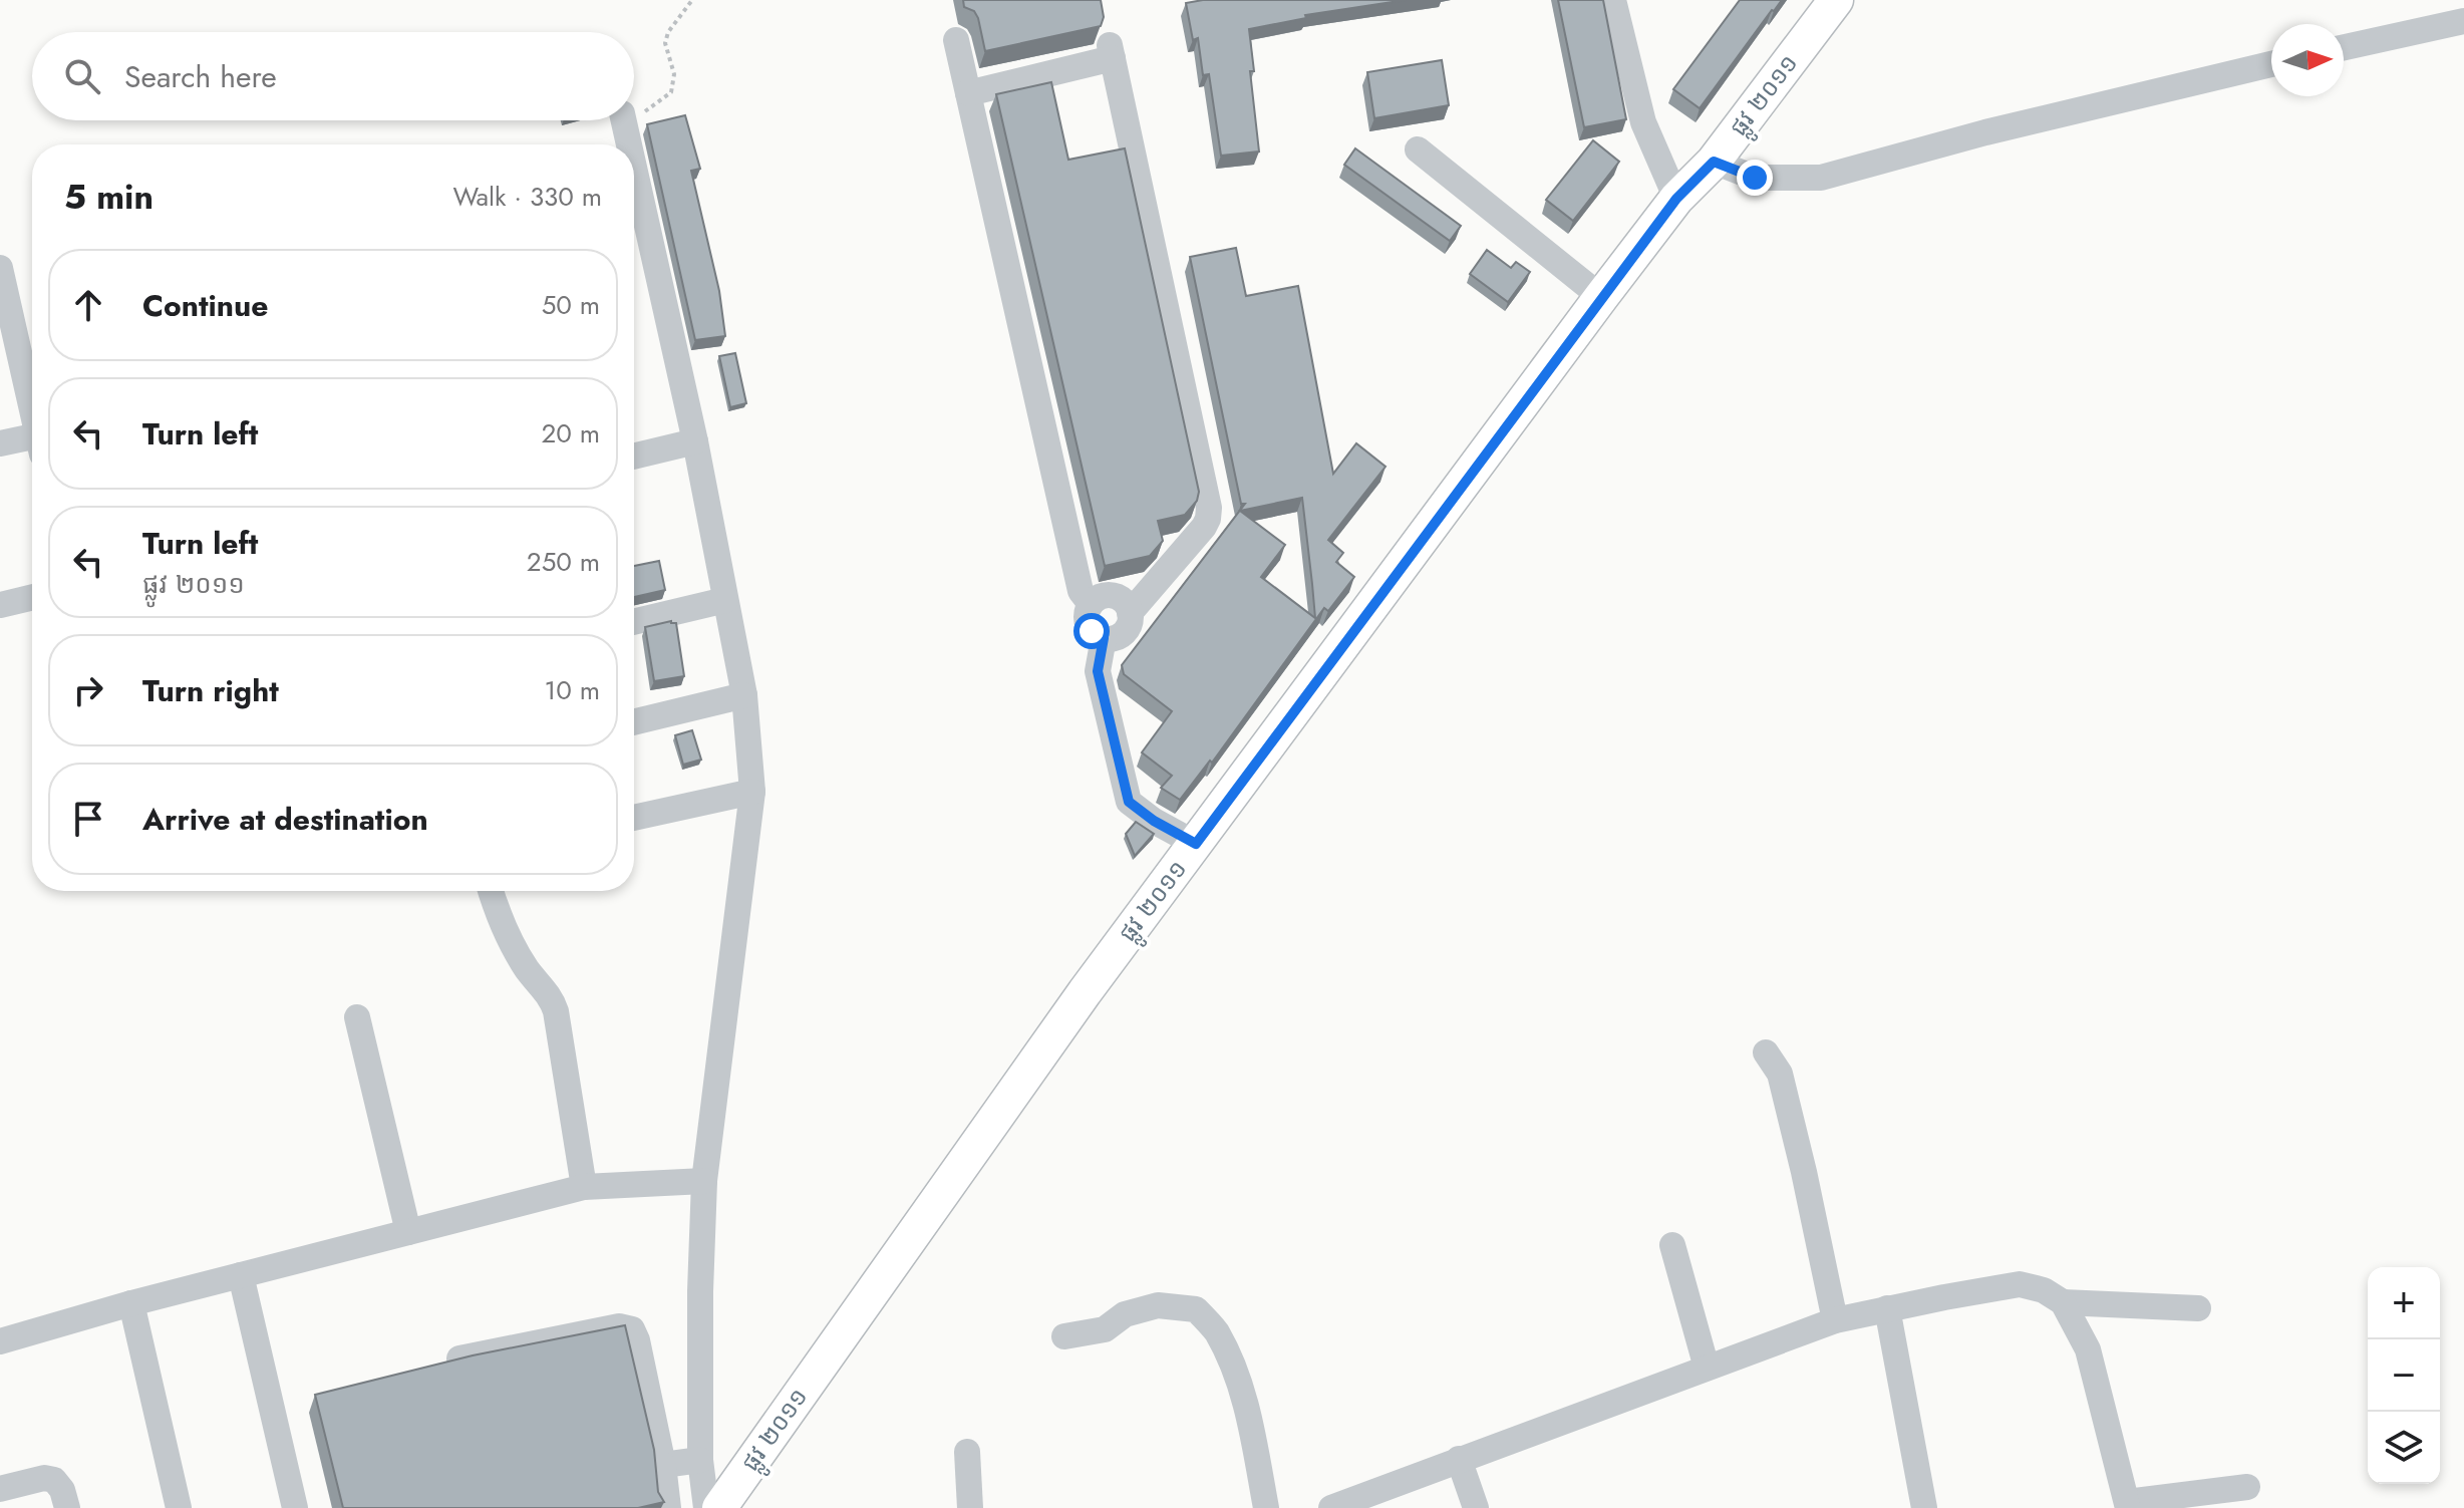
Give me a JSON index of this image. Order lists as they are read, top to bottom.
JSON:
{
  "streets": {
    "main road": ["ផ្លូវ ២០១១"]
  },
  "north": "right",
  "page": {
    "search": "Search here",
    "heading": ["5 min", "Walk · 330 m"],
    "list": [
      ["Continue", "50 m"],
      ["Turn left", "20 m"],
      ["Turn left", "ផ្លូវ ២០១១", "250 m"],
      ["Turn right", "10 m"],
      "Arrive at destination"
    ],
    "map_buttons": ["+", "−"]
  }
}
